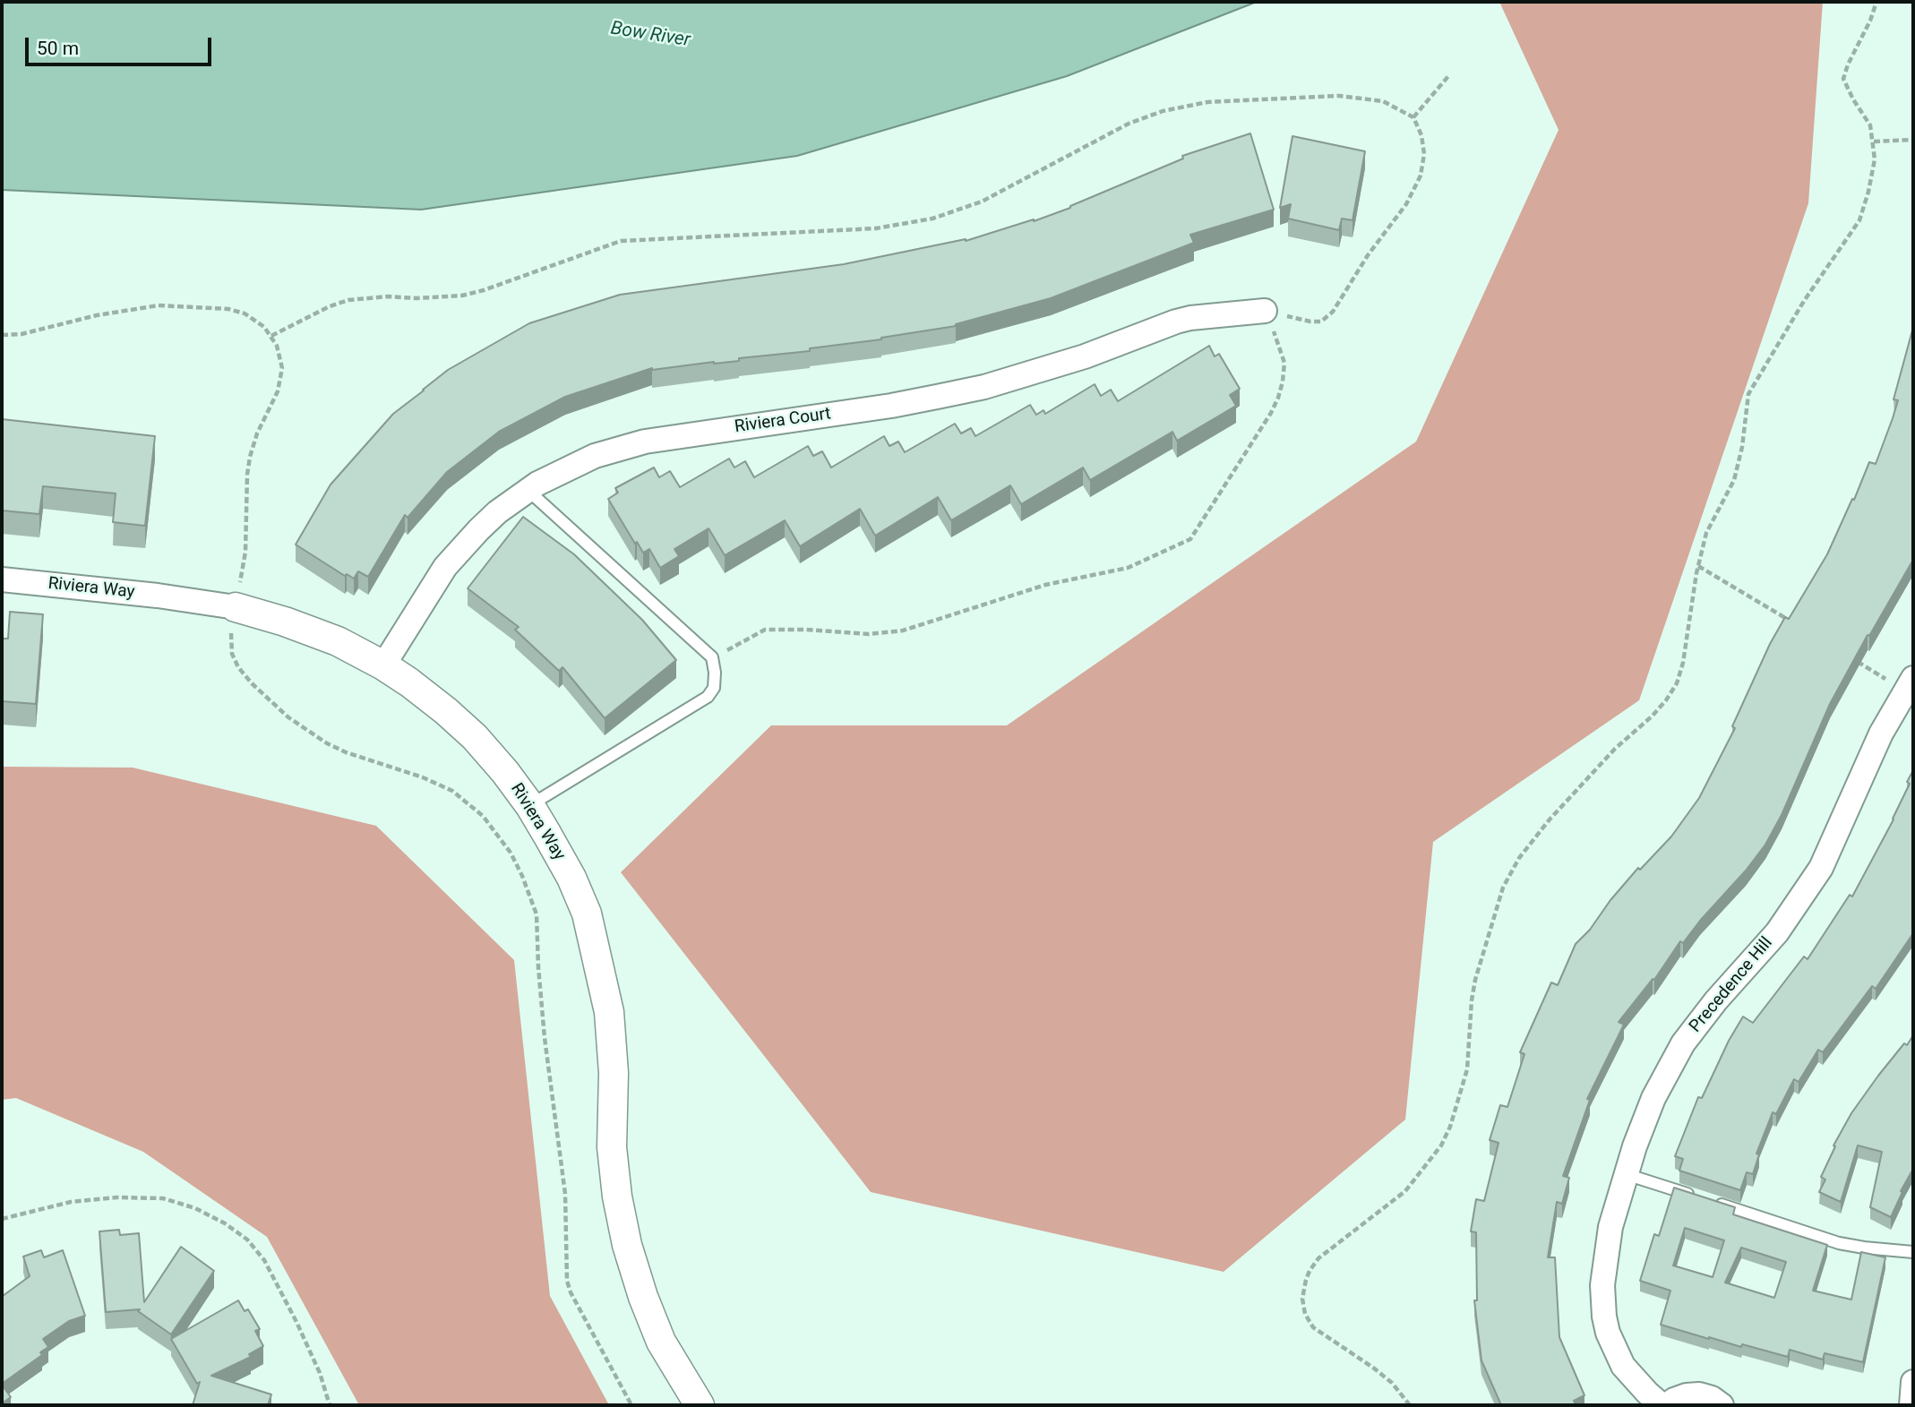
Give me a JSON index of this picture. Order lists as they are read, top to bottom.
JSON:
{
  "streets": {
    "street": ["Riviera Court", "Riviera Way", "Precedence Hill"]
  },
  "crossings": [
    ["Riviera Court", "Riviera Way"]
  ],
  "water": ["Bow River"],
  "scale_bar": "50 m"
}
